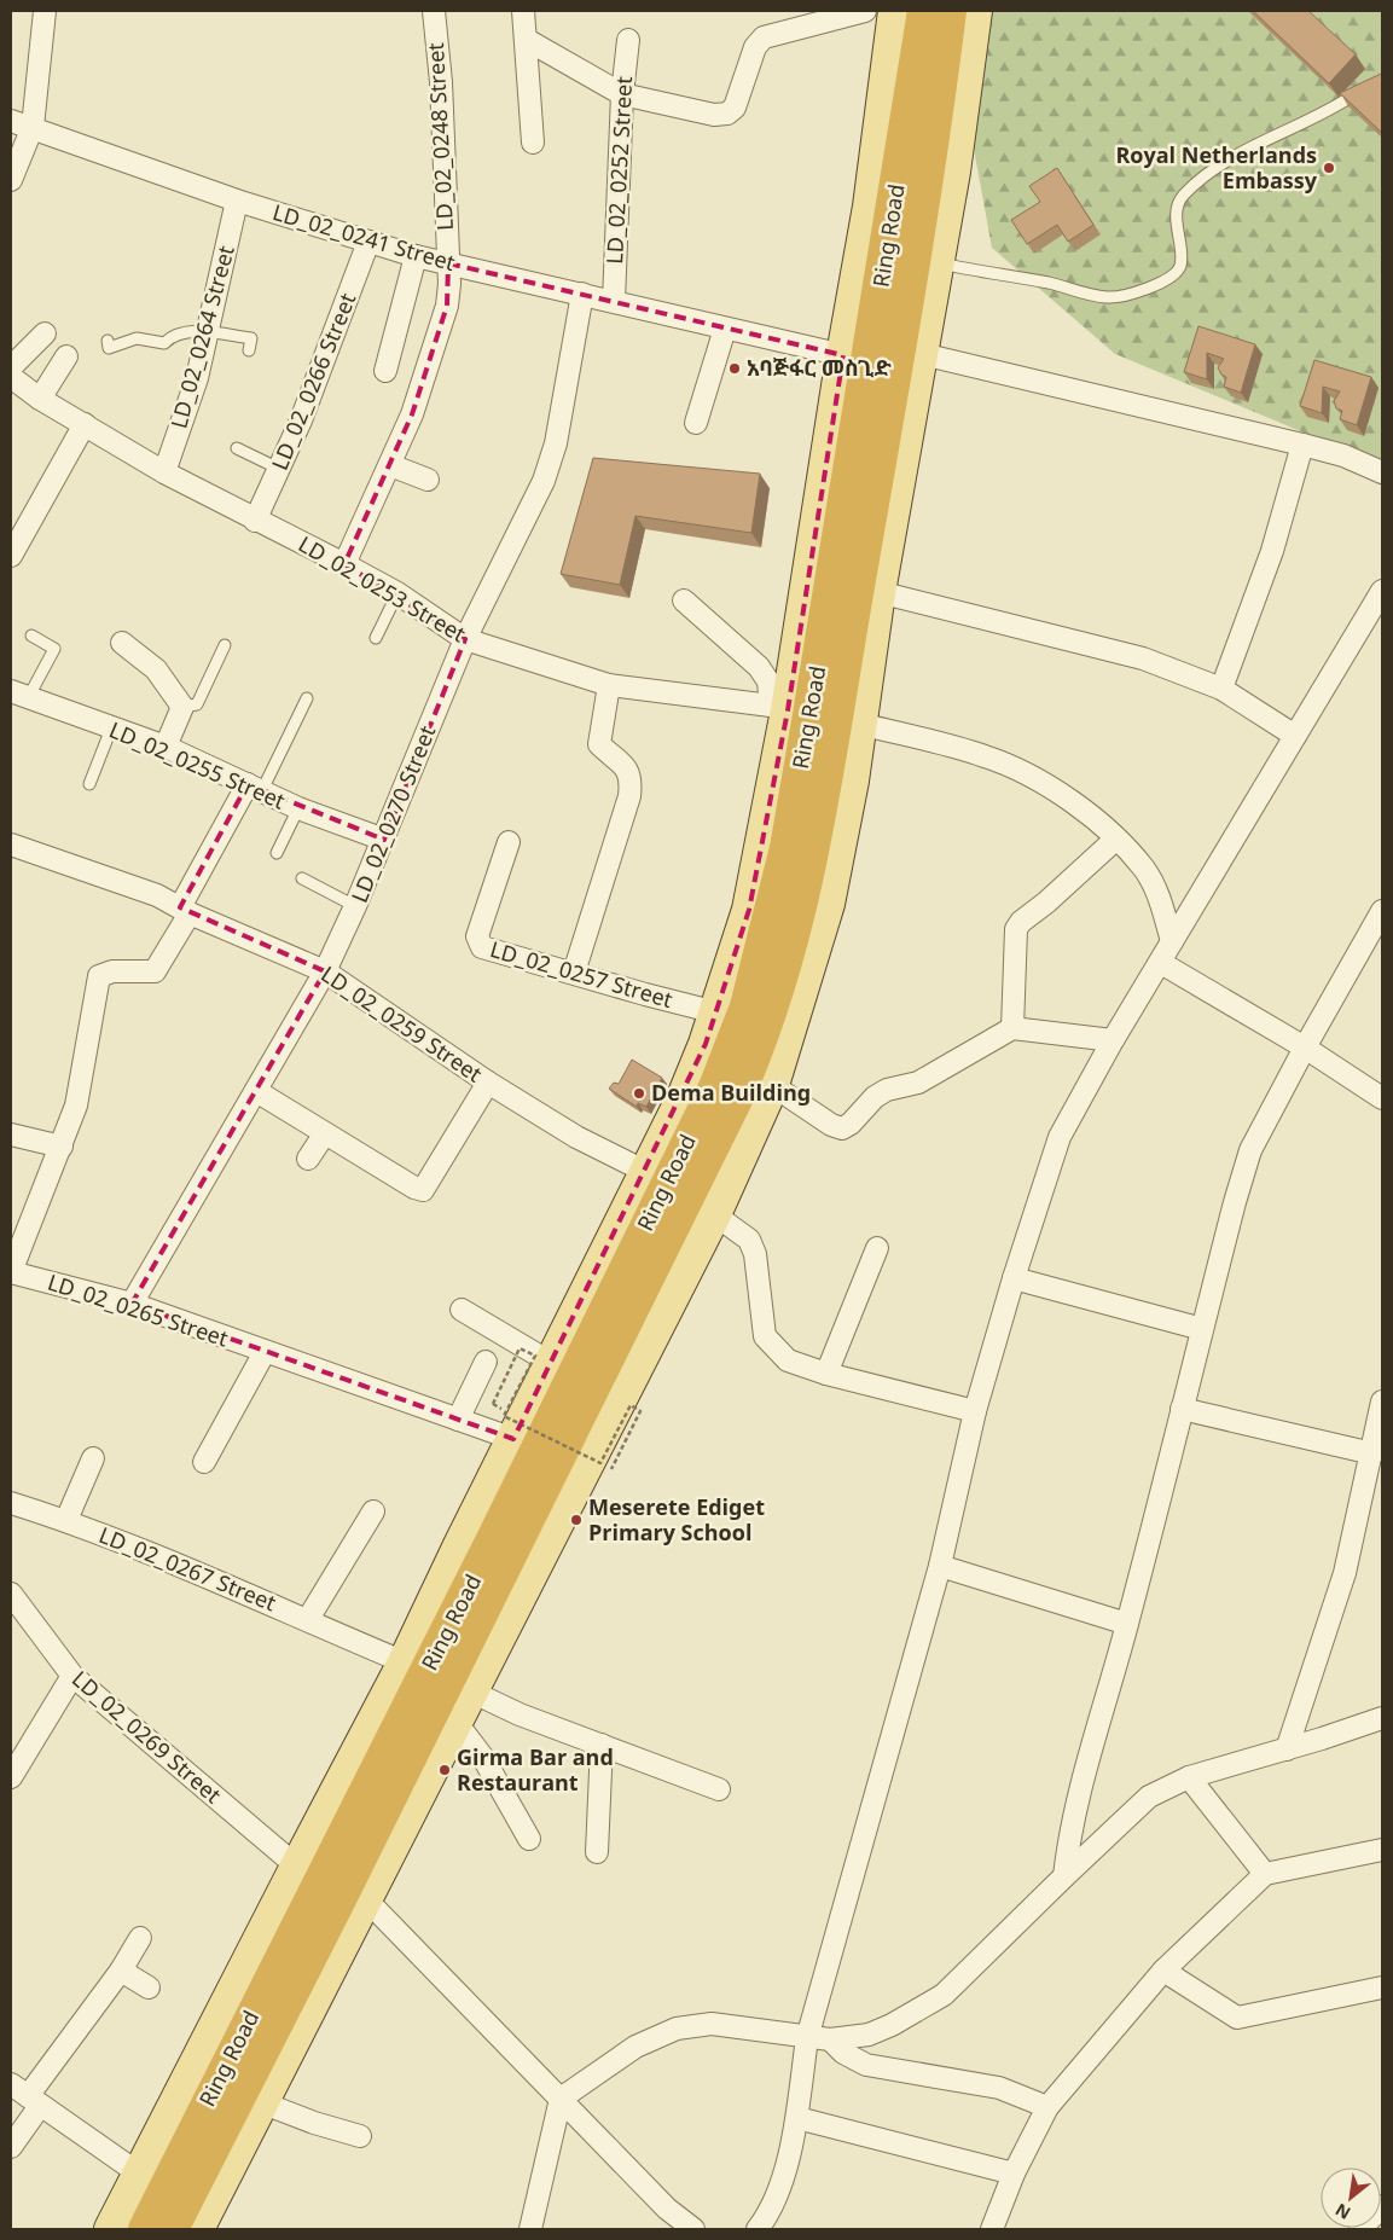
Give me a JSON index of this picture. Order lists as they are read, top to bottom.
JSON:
{
  "streets": {
    "highway": ["Ring Road"],
    "street": [
      "LD_02_0248 Street",
      "LD_02_0252 Street",
      "LD_02_0241 Street",
      "LD_02_0264 Street",
      "LD_02_0266 Street",
      "LD_02_0253 Street",
      "LD_02_0255 Street",
      "LD_02_0270 Street",
      "LD_02_0257 Street",
      "LD_02_0259 Street",
      "LD_02_0265 Street",
      "LD_02_0267 Street",
      "LD_02_0269 Street"
    ]
  },
  "crossings": [
    ["LD_02_0248 Street", "LD_02_0241 Street"],
    ["LD_02_0248 Street", "LD_02_0253 Street"],
    ["LD_02_0252 Street", "LD_02_0241 Street"],
    ["LD_02_0241 Street", "LD_02_0264 Street"],
    ["LD_02_0241 Street", "LD_02_0266 Street"],
    ["LD_02_0241 Street", "LD_02_0270 Street"],
    ["LD_02_0264 Street", "LD_02_0253 Street"],
    ["LD_02_0266 Street", "LD_02_0253 Street"],
    ["LD_02_0253 Street", "LD_02_0270 Street"],
    ["LD_02_0255 Street", "LD_02_0270 Street"],
    ["LD_02_0270 Street", "LD_02_0259 Street"],
    ["LD_02_0270 Street", "LD_02_0265 Street"]
  ],
  "places": [
    "Royal Netherlands Embassy",
    "አባጅፋር መስጊድ",
    "Dema Building",
    "Meserete Ediget Primary School",
    "Girma Bar and Restaurant"
  ],
  "north": "bottom left"
}
